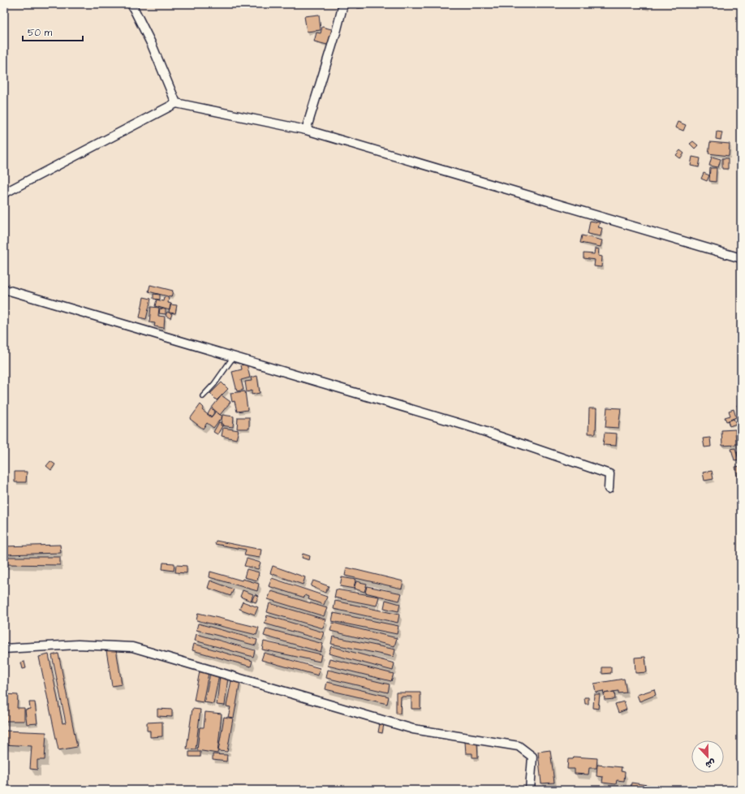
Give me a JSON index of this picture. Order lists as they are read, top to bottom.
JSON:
{
  "scale_bar": "50 m",
  "north": "bottom"
}
